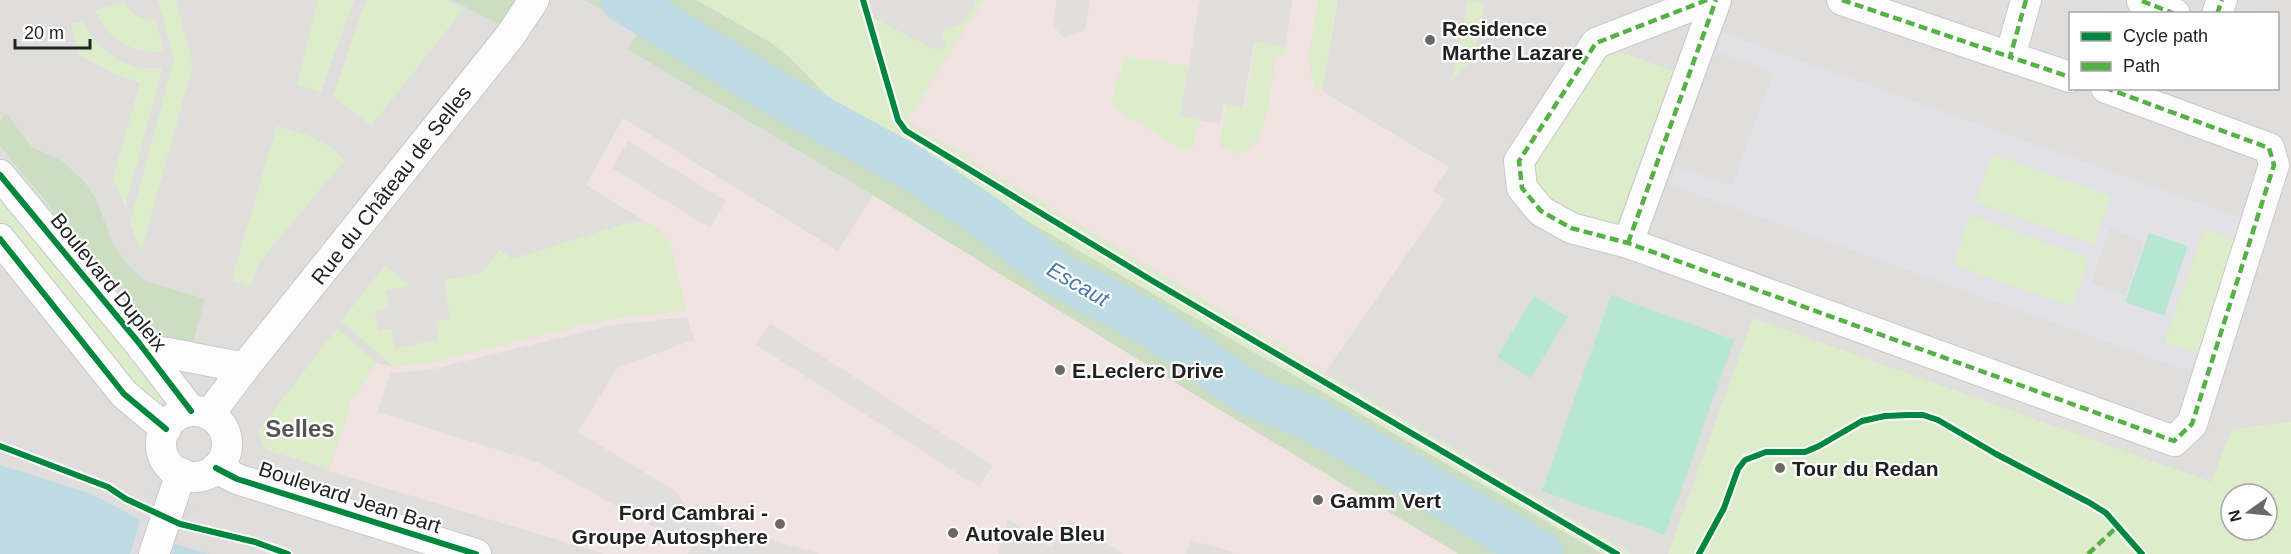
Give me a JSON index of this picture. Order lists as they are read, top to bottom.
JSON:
{
  "streets": {
    "street": ["Rue du Château de Selles", "Boulevard Dupleix", "Boulevard Jean Bart"]
  },
  "crossings": [
    ["Rue du Château de Selles", "Boulevard Dupleix"],
    ["Rue du Château de Selles", "Boulevard Jean Bart"],
    ["Boulevard Dupleix", "Boulevard Jean Bart"]
  ],
  "districts": ["Selles"],
  "water": ["Escaut"],
  "places": [
    "Residence Marthe Lazare",
    "E.Leclerc Drive",
    "Tour du Redan",
    "Gamm Vert",
    "Ford Cambrai - Groupe Autosphere",
    "Autovale Bleu"
  ],
  "legend": ["Cycle path", "Path"],
  "scale_bar": "20 m",
  "north": "left"
}
